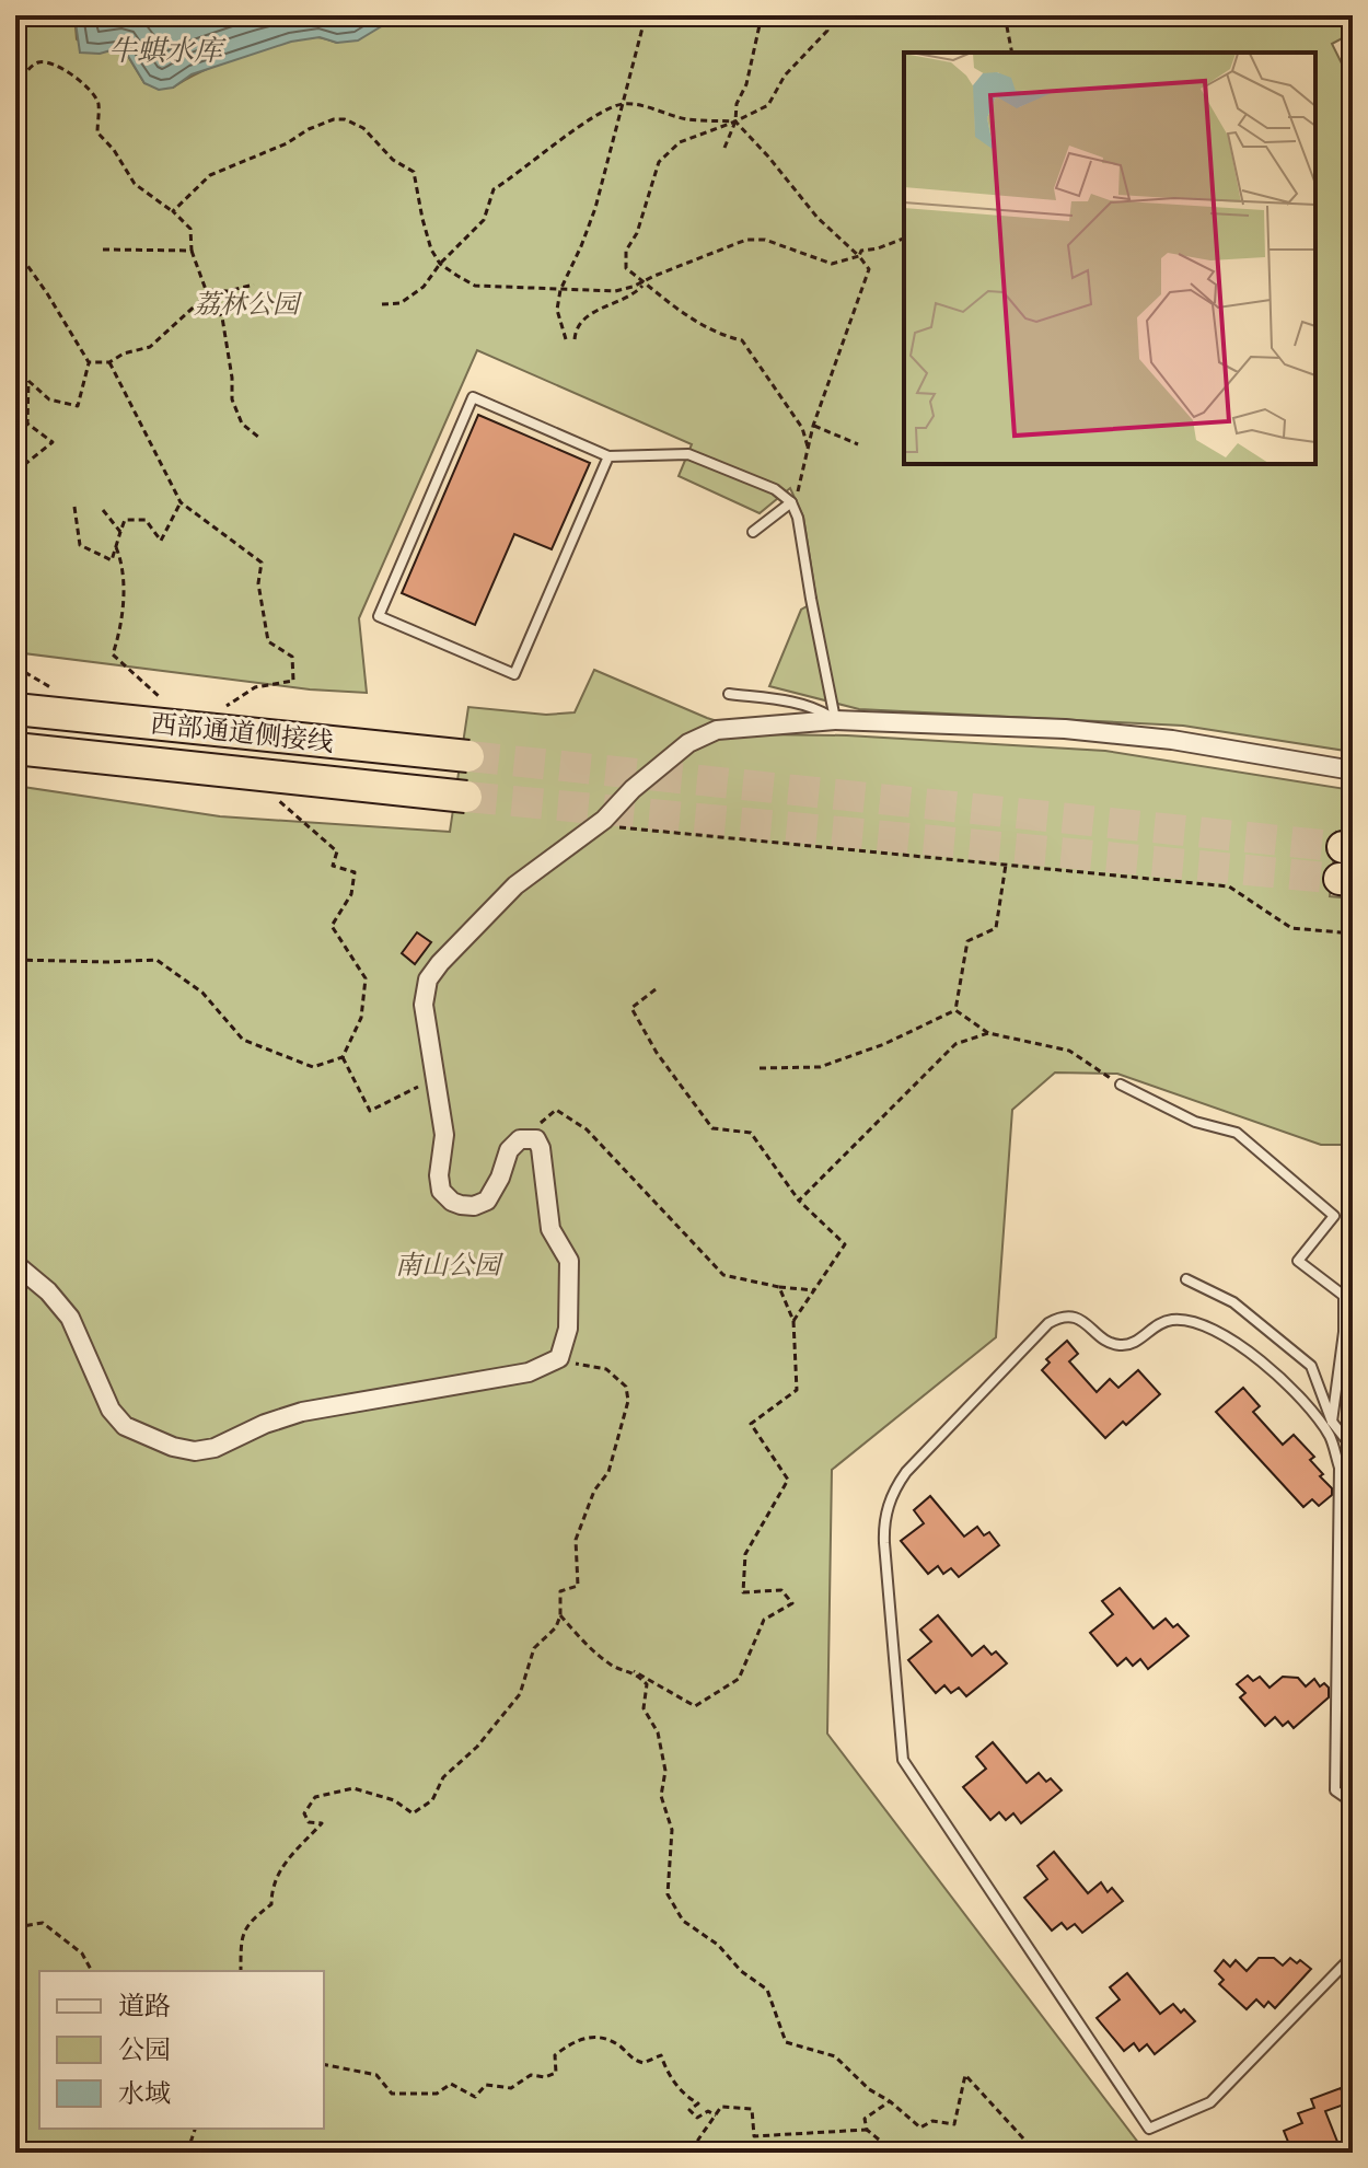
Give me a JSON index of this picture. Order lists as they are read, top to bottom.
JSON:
{
  "streets": {
    "highway": ["西部通道侧接线"]
  },
  "water": ["牛蜞水库"],
  "parks": ["荔林公园", "南山公园"],
  "legend": ["道路", "公园", "水域"]
}
